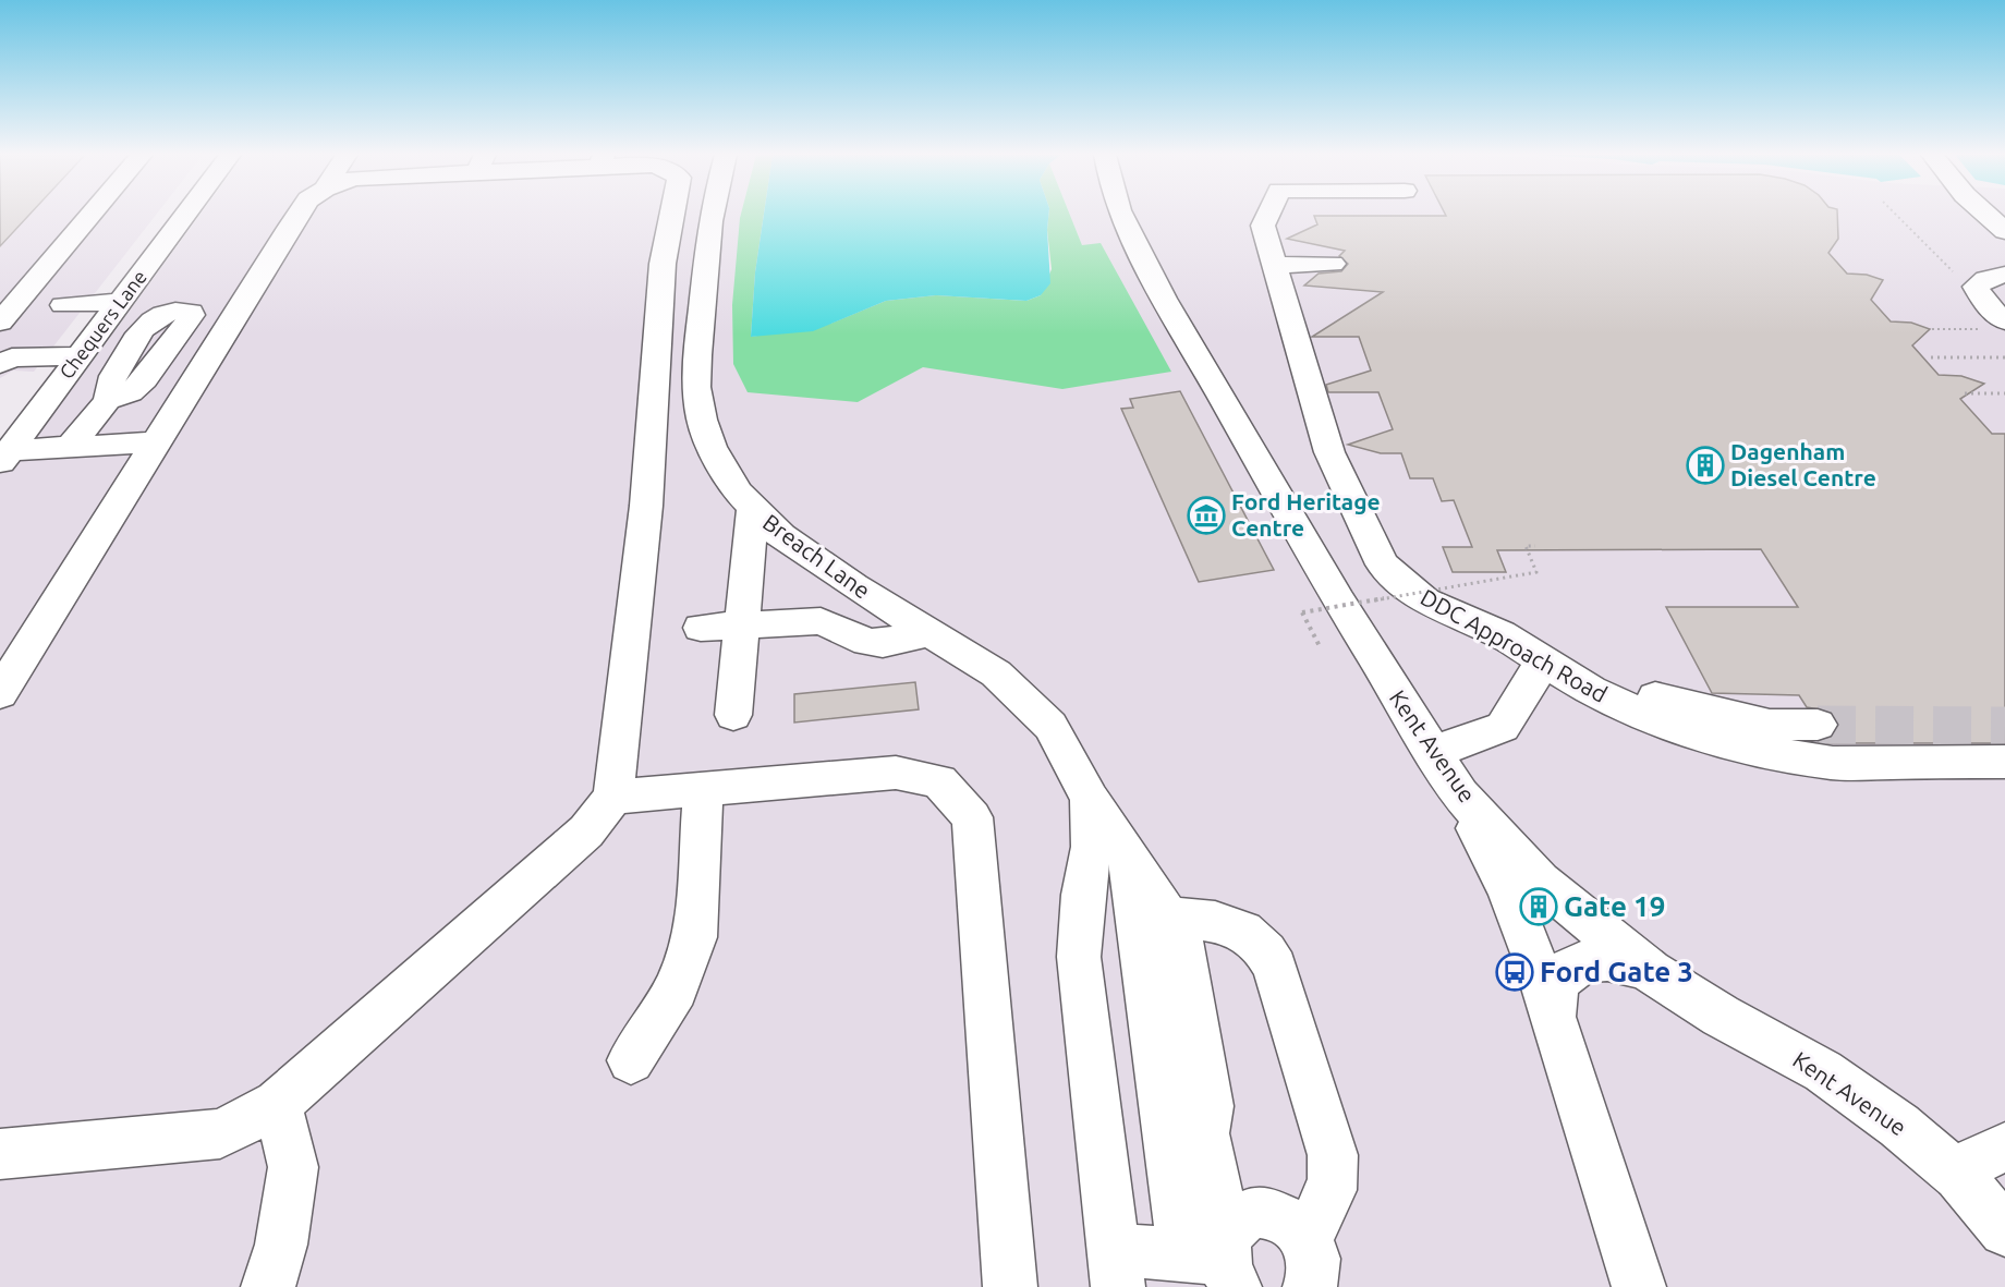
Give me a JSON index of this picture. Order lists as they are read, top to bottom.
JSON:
{
  "streets": {
    "street": [
      "Chequers Lane",
      "Breach Lane",
      "DDC Approach Road",
      "Kent Avenue"
    ]
  },
  "places": {
    "building": ["Dagenham Diesel Centre", "Gate 19"],
    "museum": ["Ford Heritage Centre"],
    "bus stop": ["Ford Gate 3"]
  }
}
